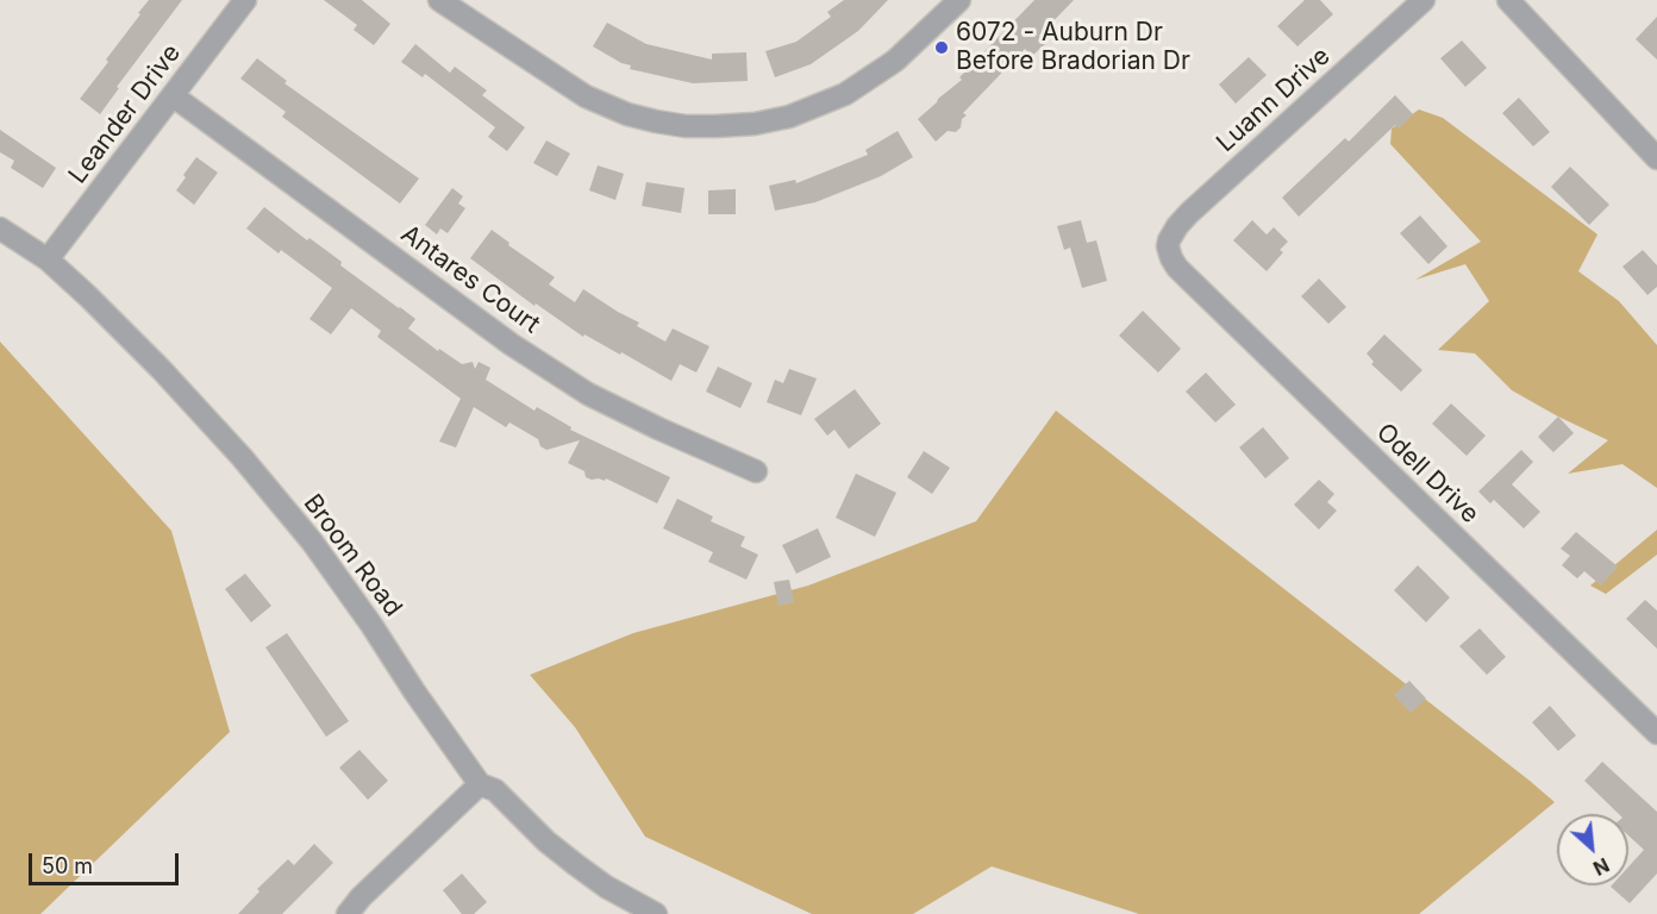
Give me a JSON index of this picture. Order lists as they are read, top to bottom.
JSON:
{
  "streets": {
    "street": [
      "Luann Drive",
      "Leander Drive",
      "Antares Court",
      "Odell Drive",
      "Broom Road"
    ]
  },
  "crossings": [
    ["Luann Drive", "Odell Drive"],
    ["Leander Drive", "Antares Court"],
    ["Leander Drive", "Broom Road"]
  ],
  "places": ["6072 - Auburn Dr Before Bradorian Dr"],
  "scale_bar": "50 m",
  "north": "bottom right"
}
